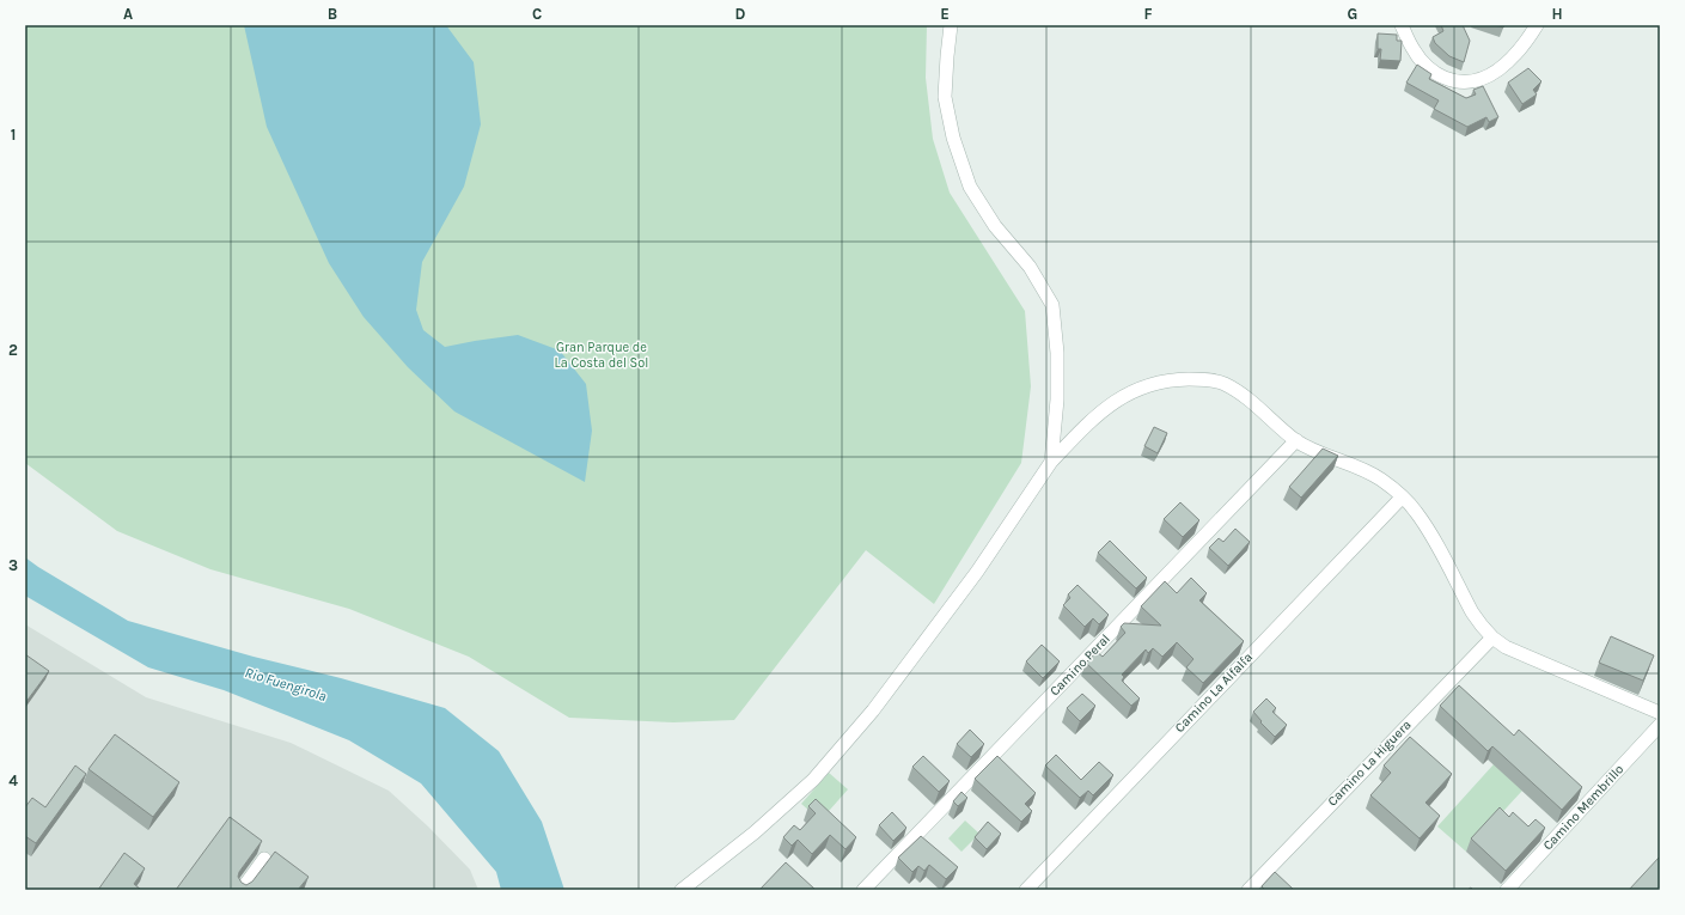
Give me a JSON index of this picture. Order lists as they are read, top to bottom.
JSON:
{
  "streets": {
    "street": [
      "Camino Peral",
      "Camino La Alfalfa",
      "Camino La Higuera",
      "Camino Membrillo"
    ]
  },
  "water": ["Rio Fuengirola"],
  "parks": ["Gran Parque de La Costa del Sol"],
  "grid": {
    "columns": [
      "A",
      "B",
      "C",
      "D",
      "E",
      "F",
      "G",
      "H"
    ],
    "rows": [
      "1",
      "2",
      "3",
      "4"
    ]
  }
}
